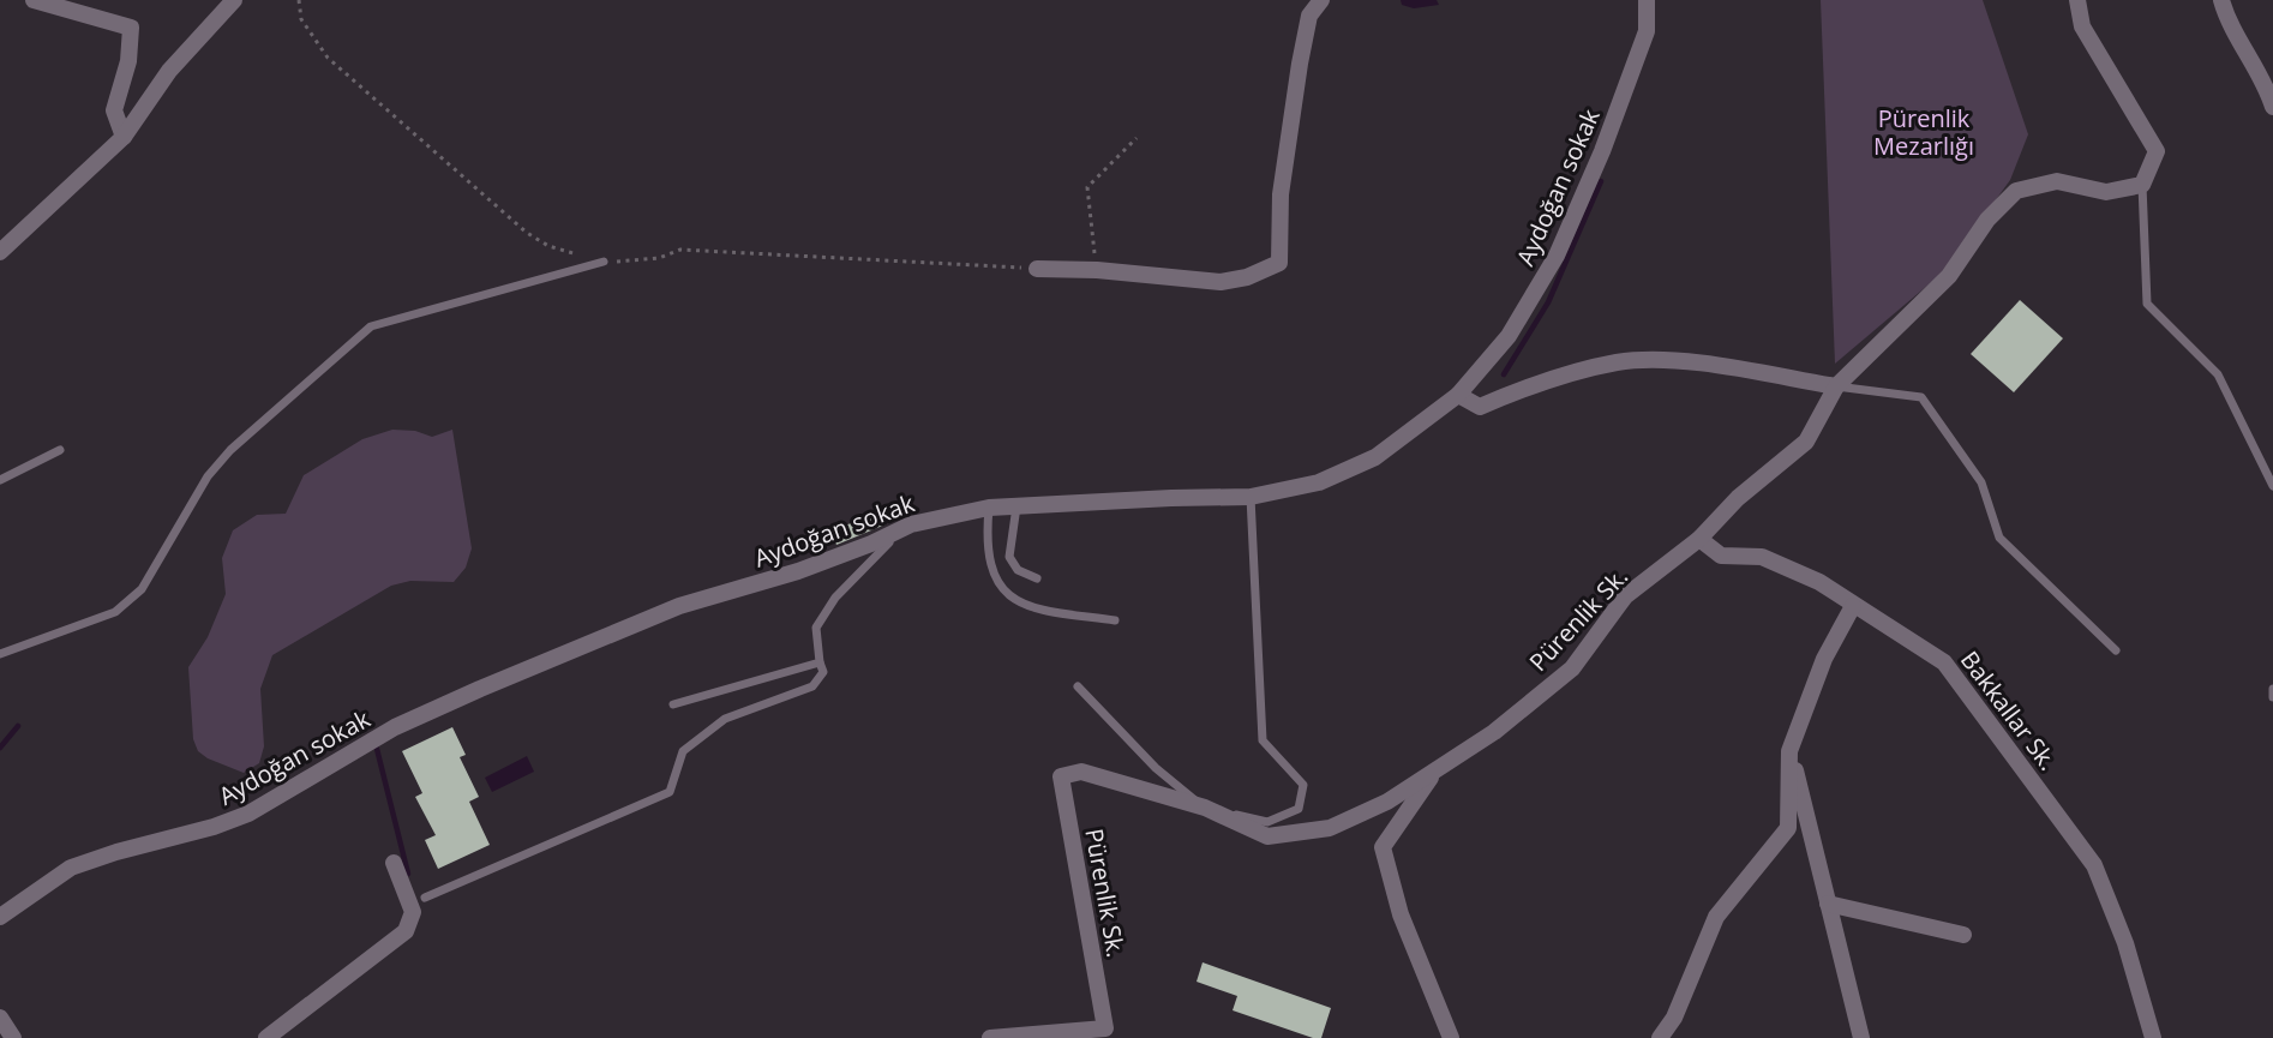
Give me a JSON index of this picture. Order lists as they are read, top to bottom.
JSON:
{
  "streets": {
    "street": ["Aydoğan sokak", "Pürenlik Sk.", "Bakkallar Sk."]
  },
  "crossings": [
    ["Pürenlik Sk.", "Bakkallar Sk."]
  ],
  "parks": ["Pürenlik Mezarlığı"]
}
